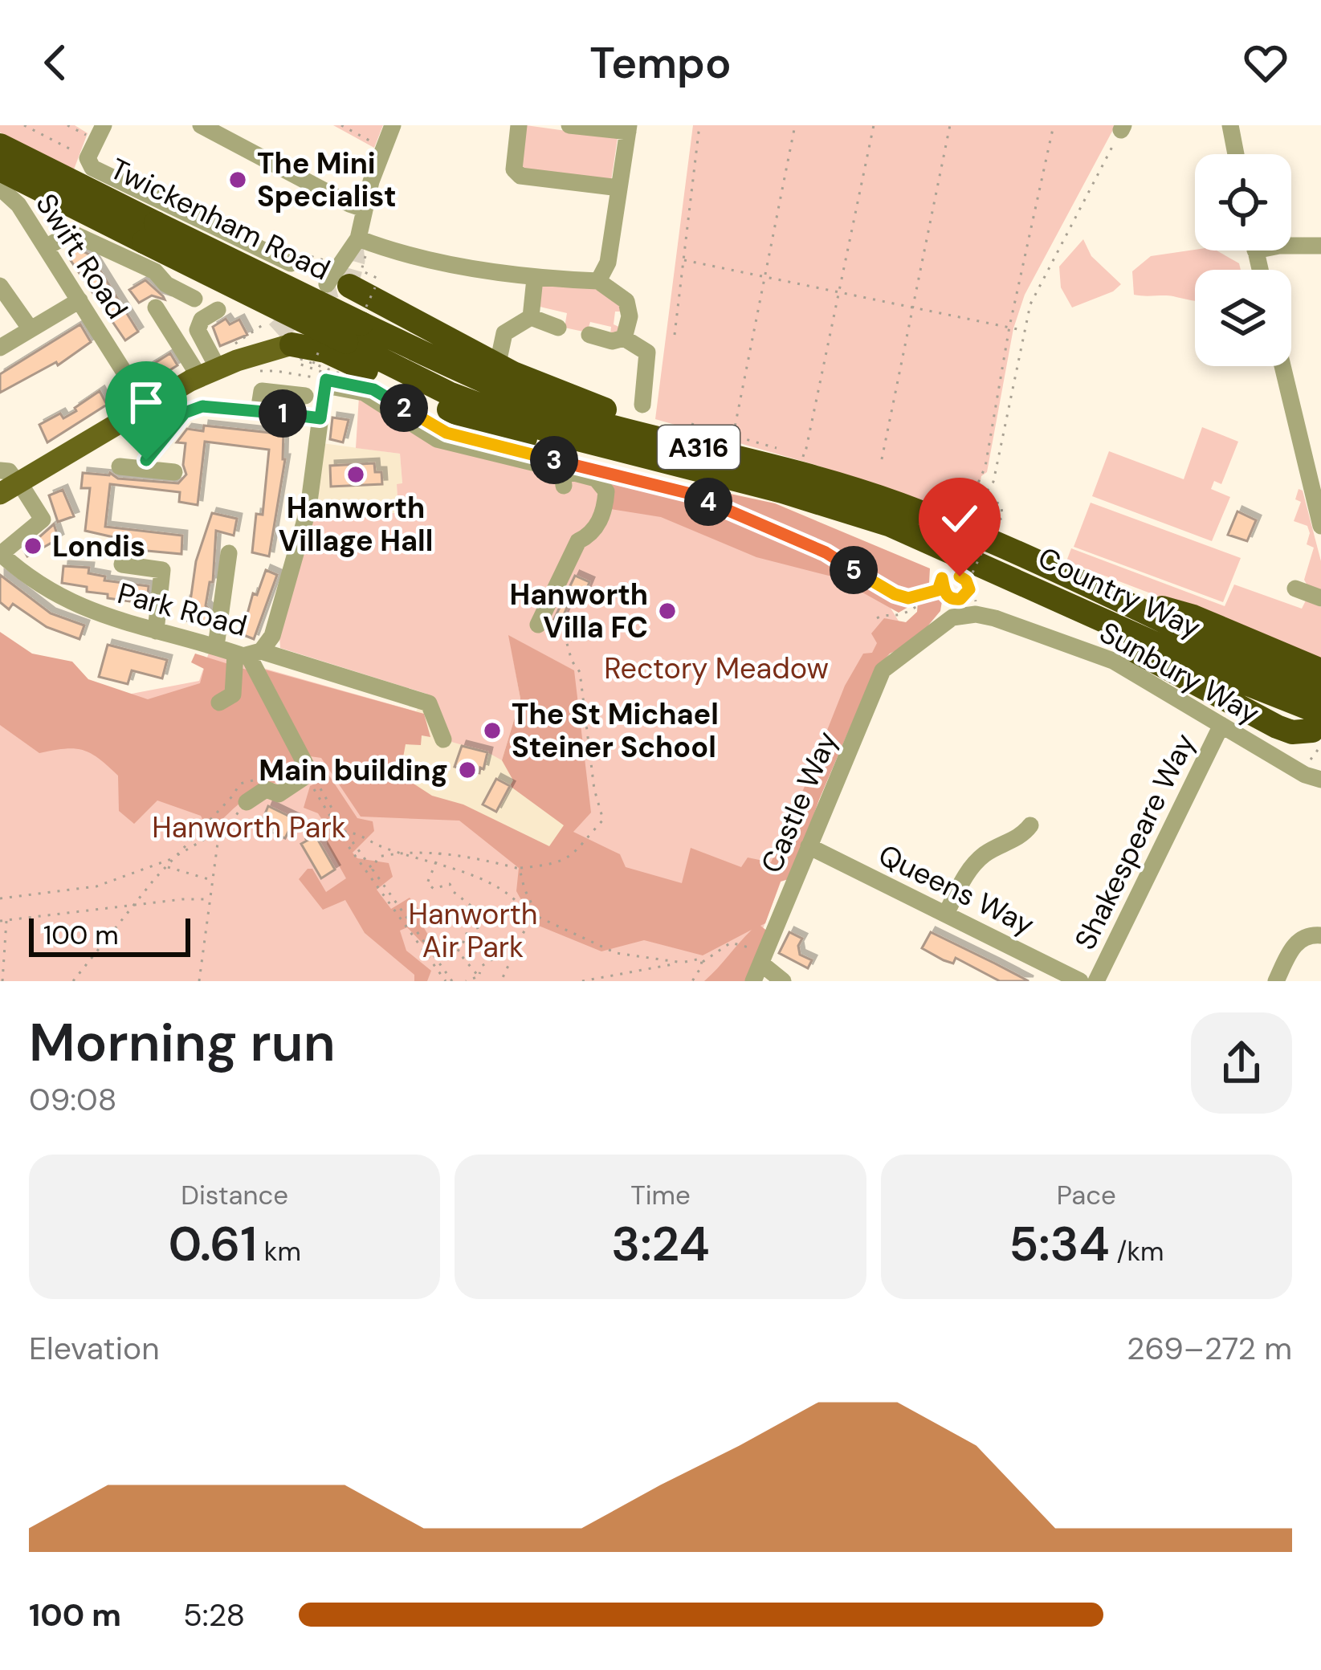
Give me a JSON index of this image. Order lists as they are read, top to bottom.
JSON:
{
  "streets": {
    "highway": ["Twickenham Road", "A316", "Country Way"],
    "street": [
      "Swift Road",
      "Park Road",
      "Sunbury Way",
      "Castle Way",
      "Shakespeare Way",
      "Queens Way"
    ]
  },
  "crossings": [
    ["Twickenham Road", "A316"],
    ["A316", "Country Way"],
    ["Sunbury Way", "Castle Way"],
    ["Sunbury Way", "Shakespeare Way"],
    ["Castle Way", "Queens Way"]
  ],
  "parks": ["Rectory Meadow", "Hanworth Park", "Hanworth Air Park"],
  "places": [
    "The Mini Specialist",
    "Hanworth Village Hall",
    "Londis",
    "Hanworth Villa FC",
    "The St Michael Steiner School",
    "Main building"
  ],
  "scale_bar": "100 m",
  "page": {
    "header": "Tempo",
    "pins": [
      "2",
      "1",
      "3",
      "4",
      "5"
    ],
    "scale": "100 m",
    "heading": ["Morning run", "09:08"],
    "stats": [
      ["Distance", "0.61 km"],
      ["Time", "3:24"],
      ["Pace", "5:34 /km"]
    ],
    "chart": ["Elevation", "269–272 m"],
    "list": [
      {
        "name": "100 m",
        "note": "5:28"
      }
    ]
  }
}
